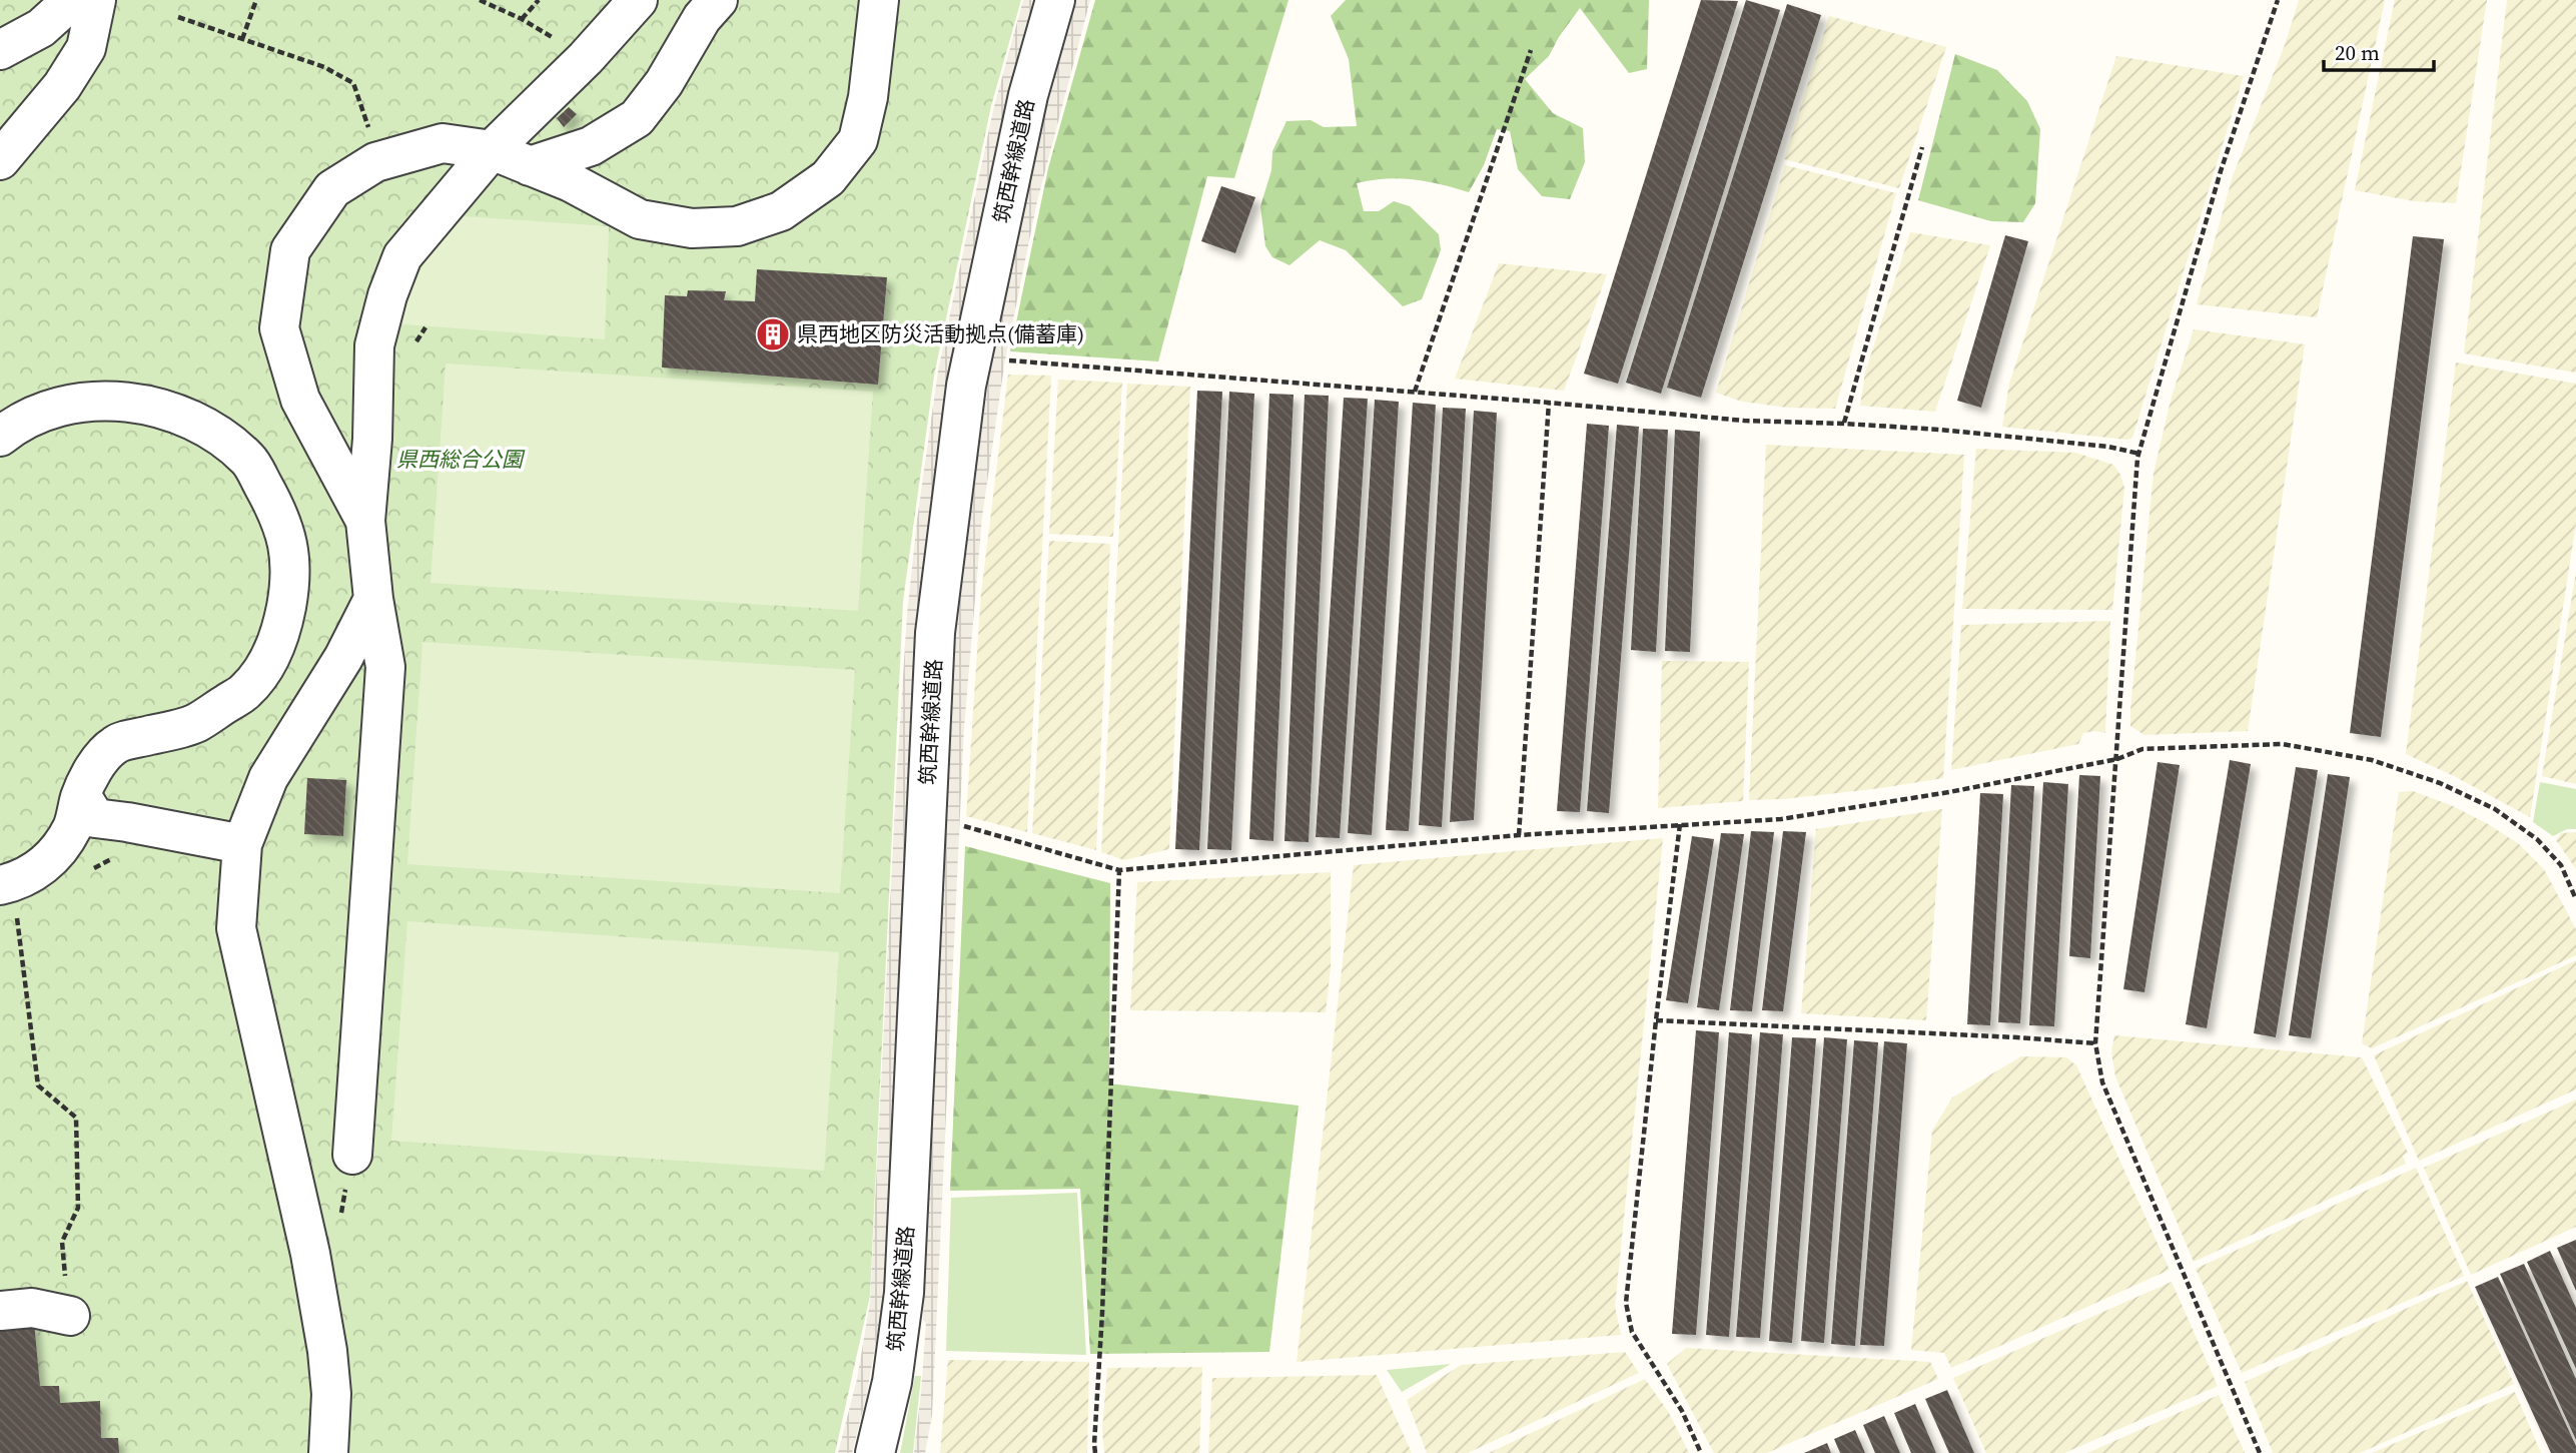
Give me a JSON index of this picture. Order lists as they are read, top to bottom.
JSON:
{
  "streets": {
    "street": ["筑西幹線道路"]
  },
  "parks": ["県西総合公園"],
  "places": {
    "building": ["県西地区防災活動拠点(備蓄庫)"]
  },
  "scale_bar": "20 m"
}
